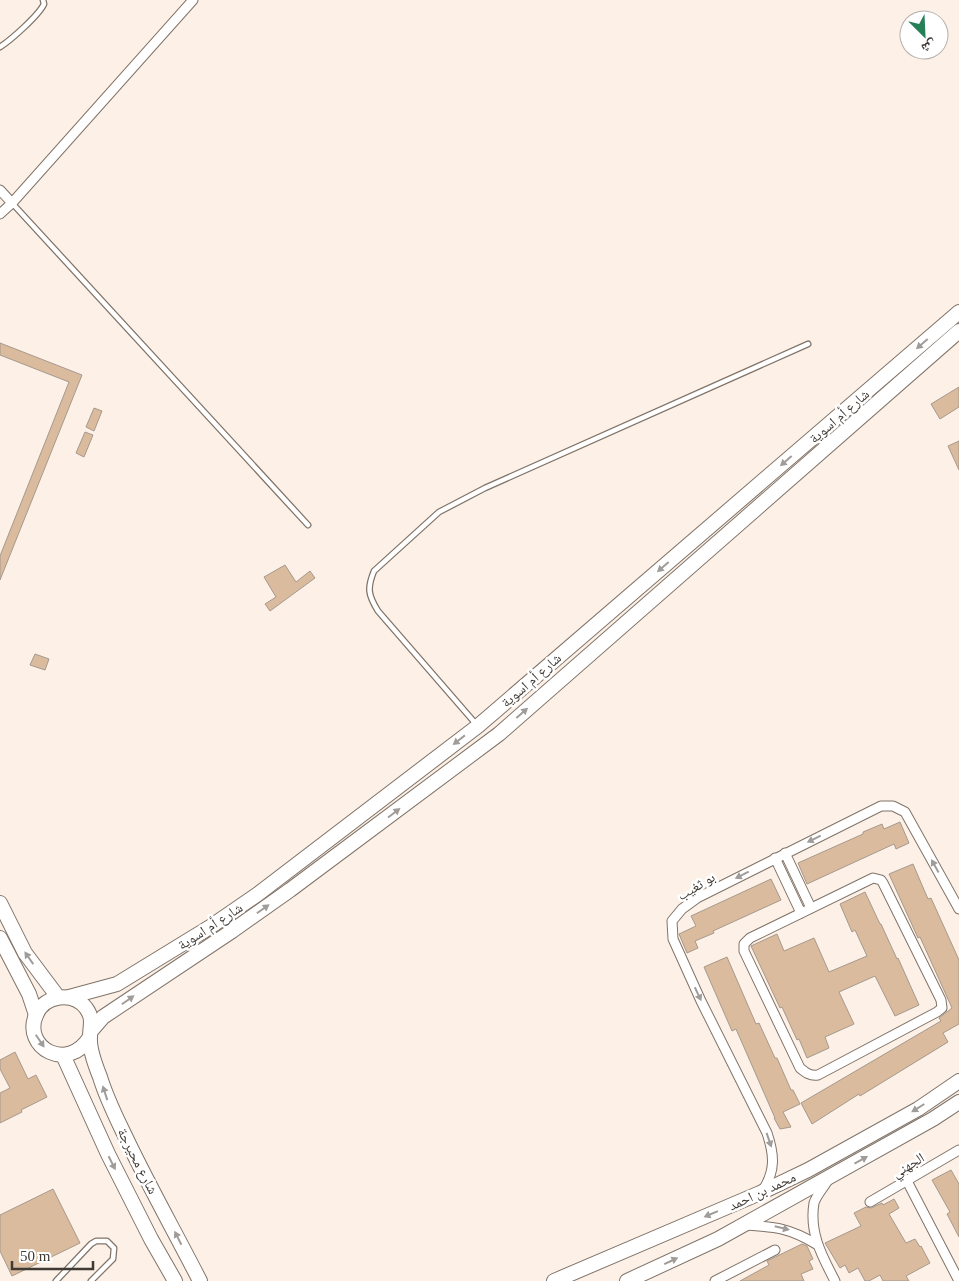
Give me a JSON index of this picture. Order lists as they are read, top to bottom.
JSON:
{
  "streets": {
    "street": [
      "شارع أم اسوية",
      "بو ثغيب",
      "شارع محيرجة",
      "الجهني",
      "محمد بن احمد"
    ]
  },
  "crossings": [
    ["شارع أم اسوية", "شارع محيرجة"],
    ["بو ثغيب", "محمد بن احمد"]
  ],
  "scale_bar": "50 m",
  "north": "bottom right"
}
